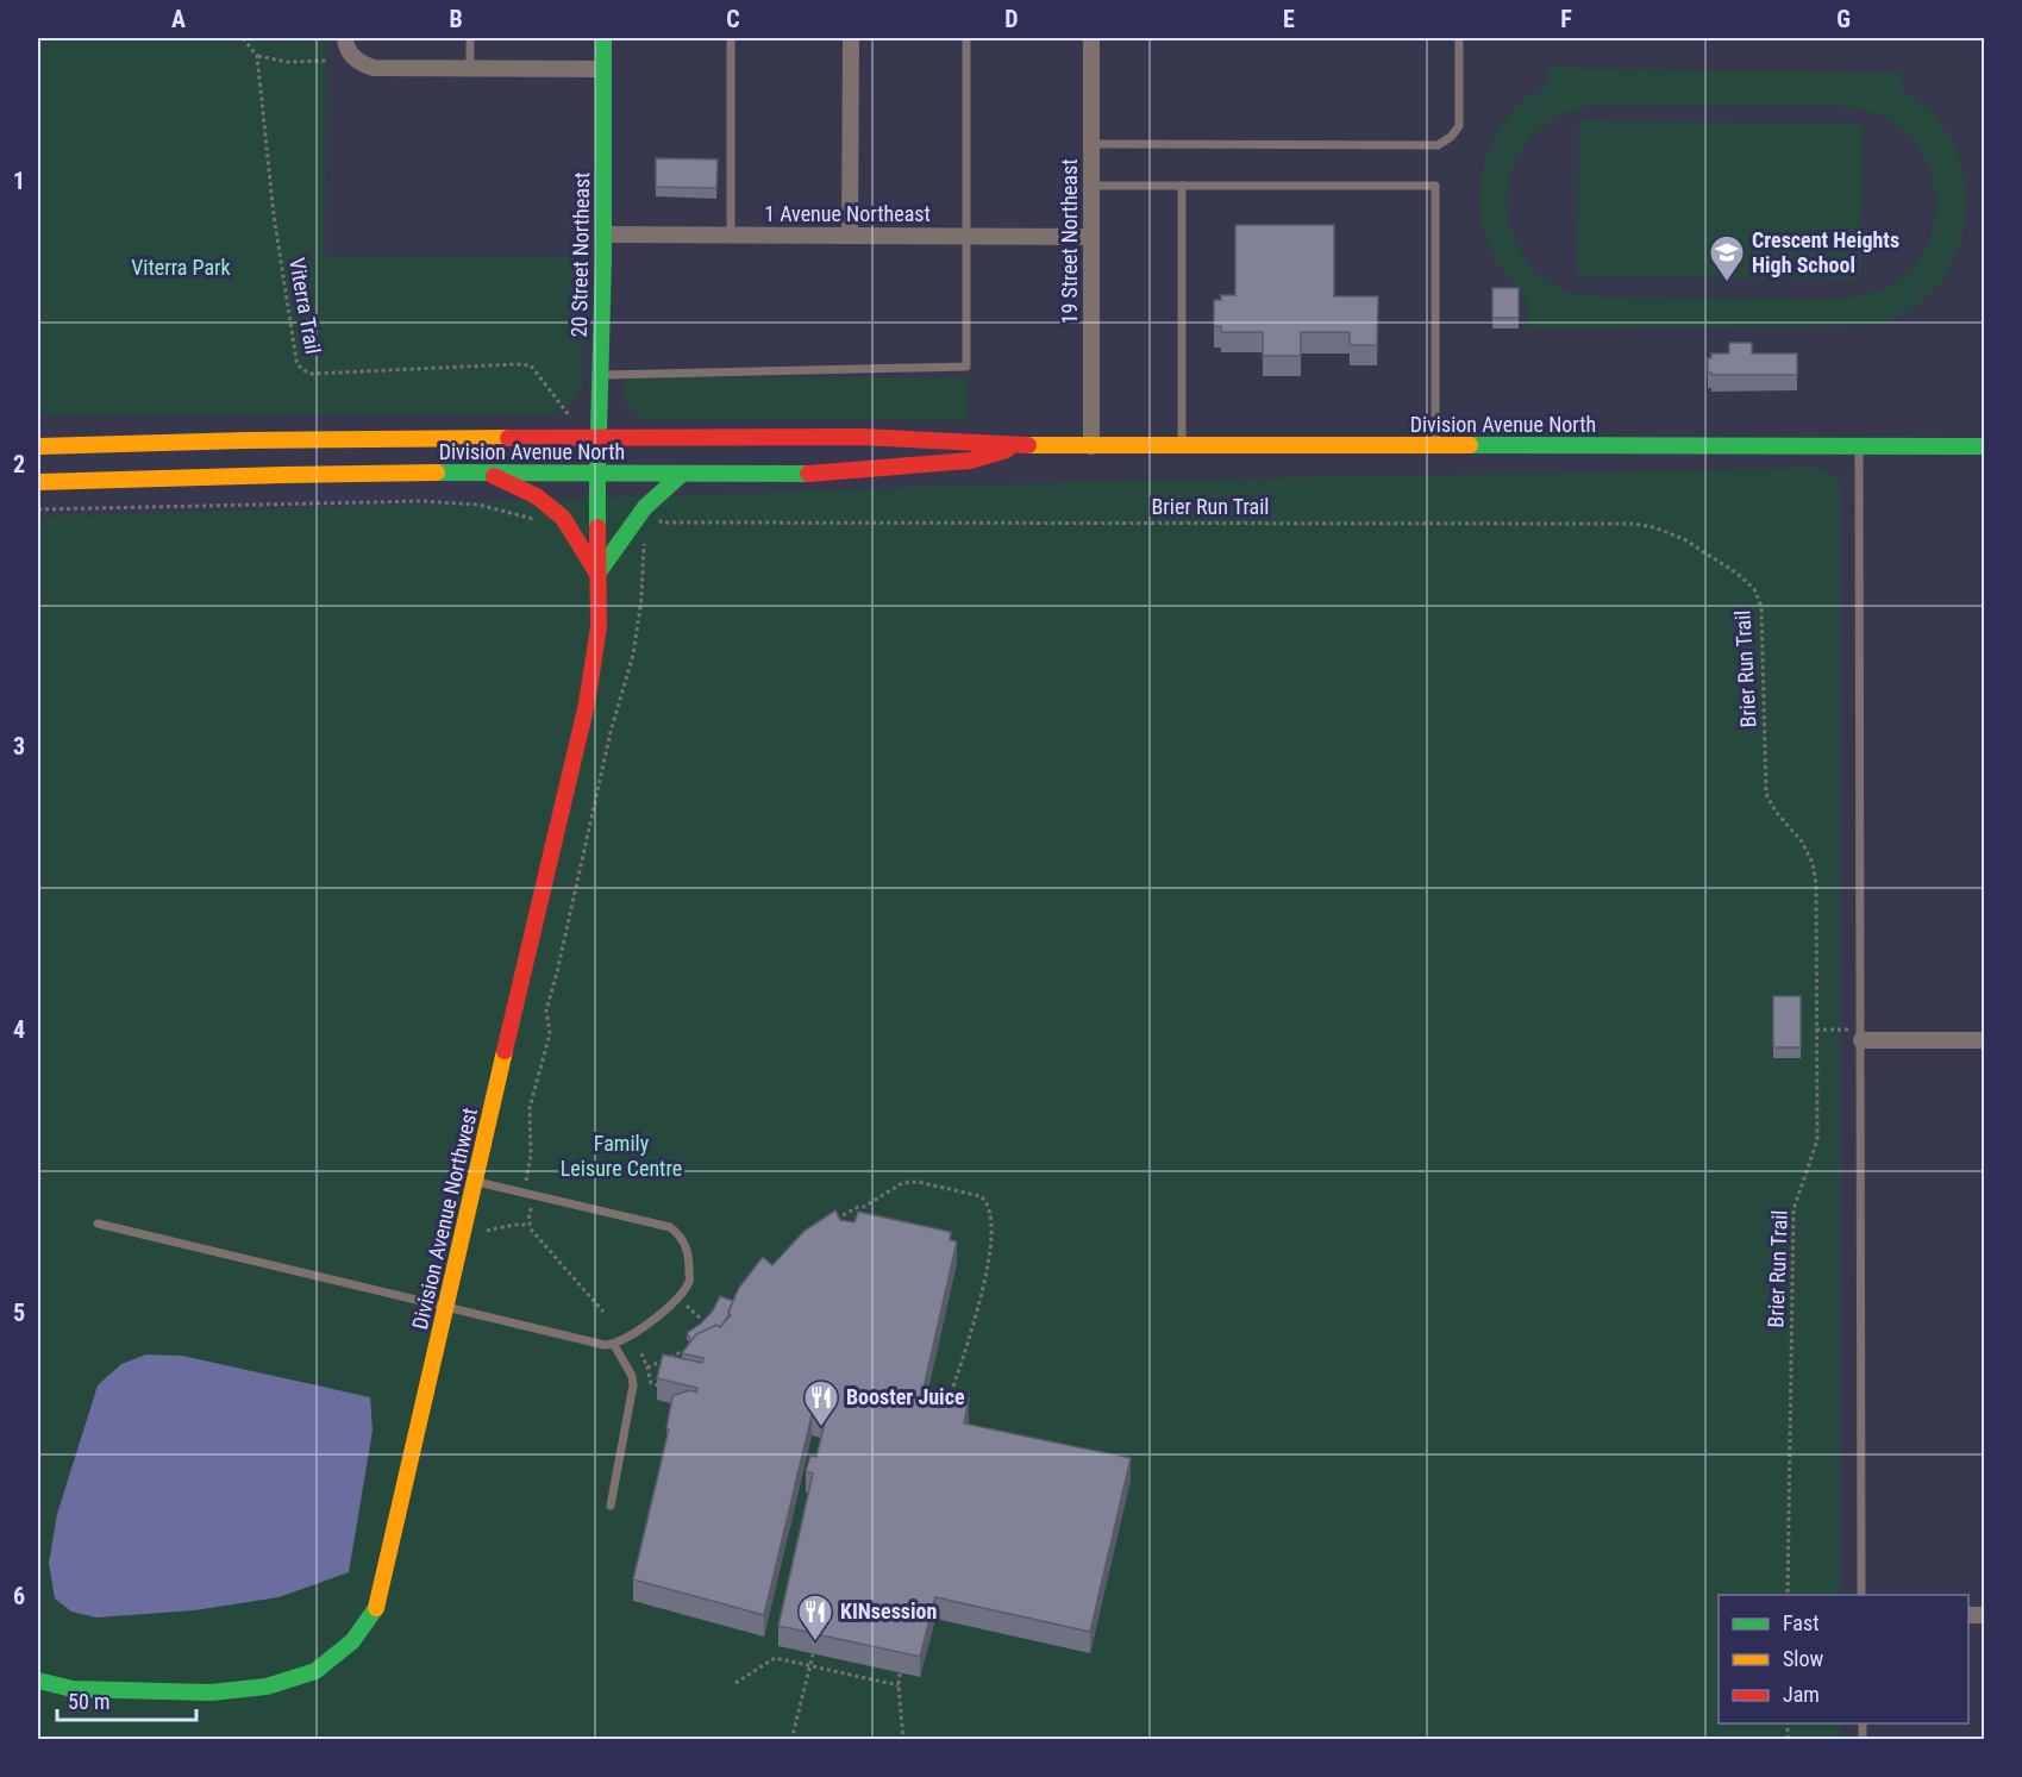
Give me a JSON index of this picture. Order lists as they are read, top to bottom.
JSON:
{
  "streets": {
    "main road": ["20 Street Northeast", "Division Avenue North", "Division Avenue Northwest"],
    "street": ["1 Avenue Northeast", "19 Street Northeast"],
    "path": ["Viterra Trail", "Brier Run Trail"]
  },
  "crossings": [
    ["1 Avenue Northeast", "19 Street Northeast"],
    ["1 Avenue Northeast", "20 Street Northeast"],
    ["19 Street Northeast", "Division Avenue North"],
    ["20 Street Northeast", "Division Avenue North"],
    ["20 Street Northeast", "Division Avenue Northwest"],
    ["Division Avenue North", "Division Avenue Northwest"]
  ],
  "parks": ["Viterra Park", "Family Leisure Centre"],
  "places": {
    "school or university": ["Crescent Heights High School"],
    "restaurant": ["Booster Juice", "KINsession"]
  },
  "legend": ["Fast", "Slow", "Jam"],
  "scale_bar": "50 m",
  "grid": {
    "columns": [
      "A",
      "B",
      "C",
      "D",
      "E",
      "F",
      "G"
    ],
    "rows": [
      "1",
      "2",
      "3",
      "4",
      "5",
      "6"
    ]
  }
}
